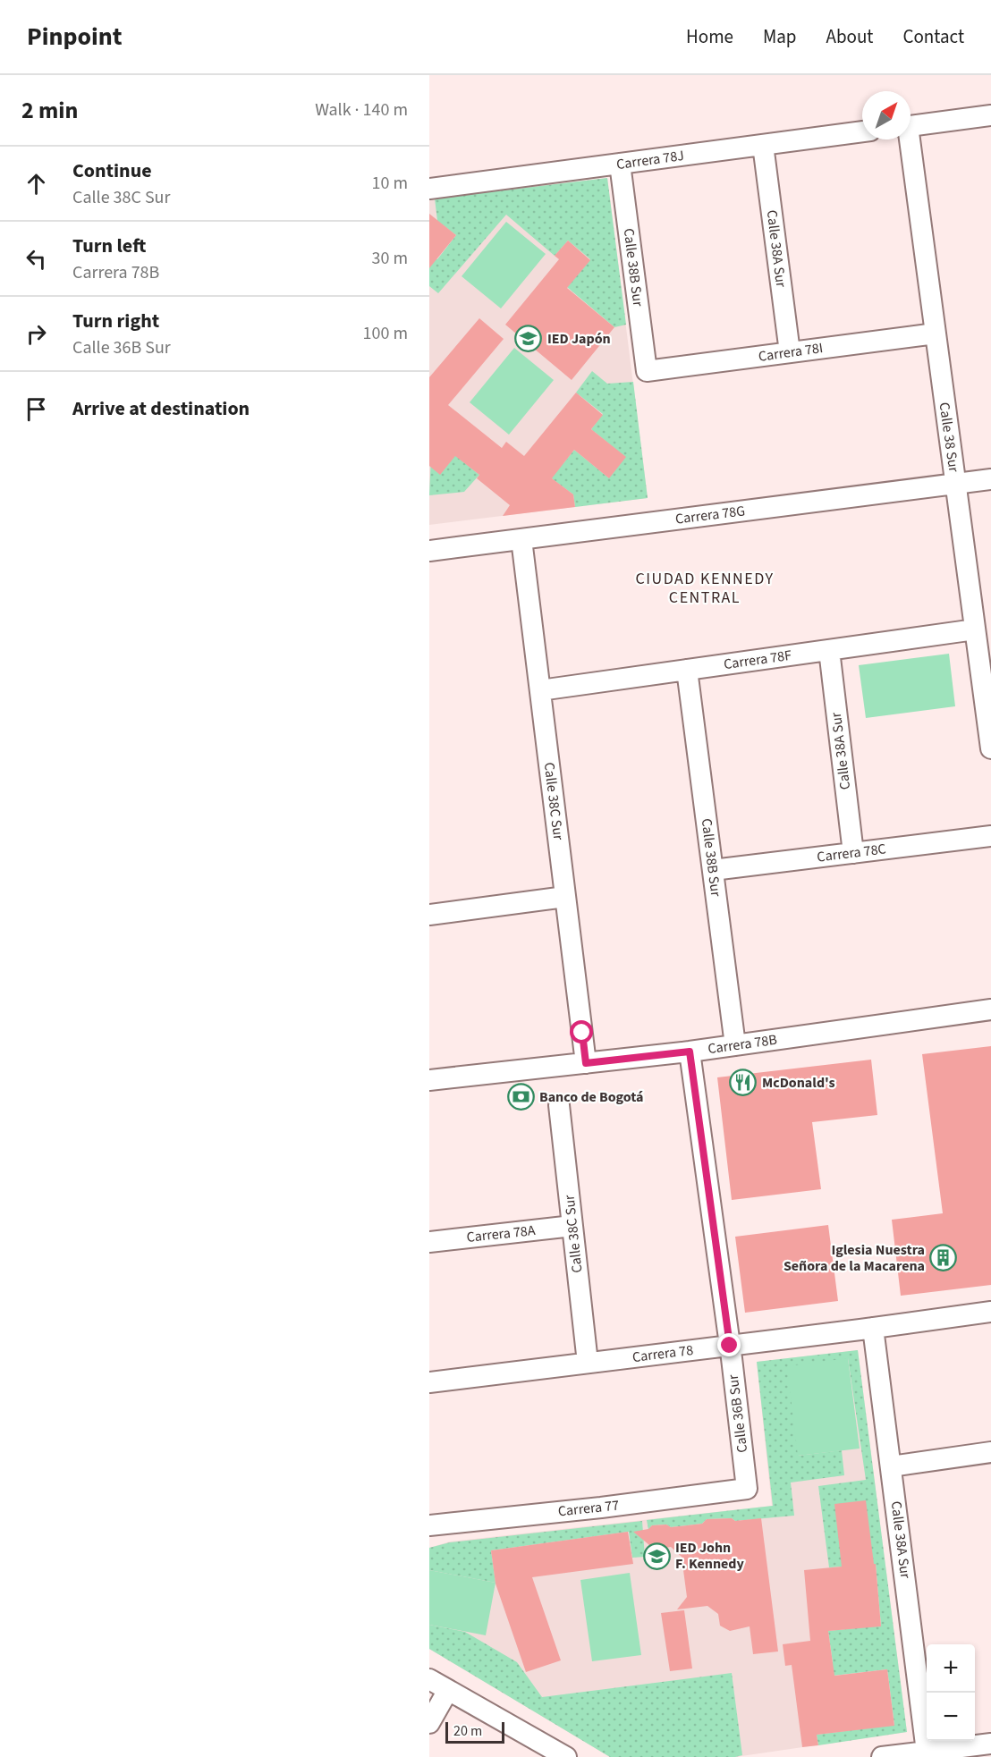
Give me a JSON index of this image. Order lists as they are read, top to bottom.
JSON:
{
  "streets": {
    "street": [
      "Carrera 78J",
      "Calle 38A Sur",
      "Calle 38B Sur",
      "Carrera 78I",
      "Calle 38 Sur",
      "Carrera 78G",
      "Carrera 78F",
      "Calle 38C Sur",
      "Carrera 78C",
      "Carrera 78B",
      "Carrera 78A",
      "Carrera 78",
      "Calle 36B Sur",
      "Carrera 77"
    ]
  },
  "crossings": [
    ["Carrera 78J", "Calle 38A Sur"],
    ["Carrera 78J", "Calle 38B Sur"],
    ["Calle 38A Sur", "Carrera 78I"],
    ["Calle 38A Sur", "Carrera 78F"],
    ["Calle 38A Sur", "Carrera 78C"],
    ["Calle 38A Sur", "Carrera 78"],
    ["Calle 38B Sur", "Carrera 78I"],
    ["Calle 38B Sur", "Carrera 78F"],
    ["Calle 38B Sur", "Carrera 78C"],
    ["Calle 38B Sur", "Carrera 78B"],
    ["Carrera 78I", "Calle 38 Sur"],
    ["Calle 38 Sur", "Carrera 78G"],
    ["Calle 38 Sur", "Carrera 78F"],
    ["Carrera 78G", "Calle 38C Sur"],
    ["Carrera 78F", "Calle 38C Sur"],
    ["Calle 38C Sur", "Carrera 78B"],
    ["Calle 38C Sur", "Carrera 78A"],
    ["Calle 38C Sur", "Carrera 78"],
    ["Carrera 78B", "Calle 36B Sur"],
    ["Carrera 78", "Calle 36B Sur"],
    ["Calle 36B Sur", "Carrera 77"]
  ],
  "districts": ["CIUDAD KENNEDY CENTRAL"],
  "places": {
    "school or university": ["IED Japón", "IED John F. Kennedy"],
    "restaurant": ["McDonald's"],
    "bank": ["Banco de Bogotá"],
    "building": ["Iglesia Nuestra Señora de la Macarena"]
  },
  "scale_bar": "20 m",
  "north": "top right",
  "page": {
    "header": "Pinpoint",
    "nav": [
      "Home",
      "Map",
      "About",
      "Contact"
    ],
    "heading": ["2 min", "Walk · 140 m"],
    "list": [
      ["Continue", "Calle 38C Sur", "10 m"],
      ["Turn left", "Carrera 78B", "30 m"],
      ["Turn right", "Calle 36B Sur", "100 m"],
      "Arrive at destination"
    ],
    "map_buttons": ["+", "−"],
    "scale": "20 m"
  }
}
